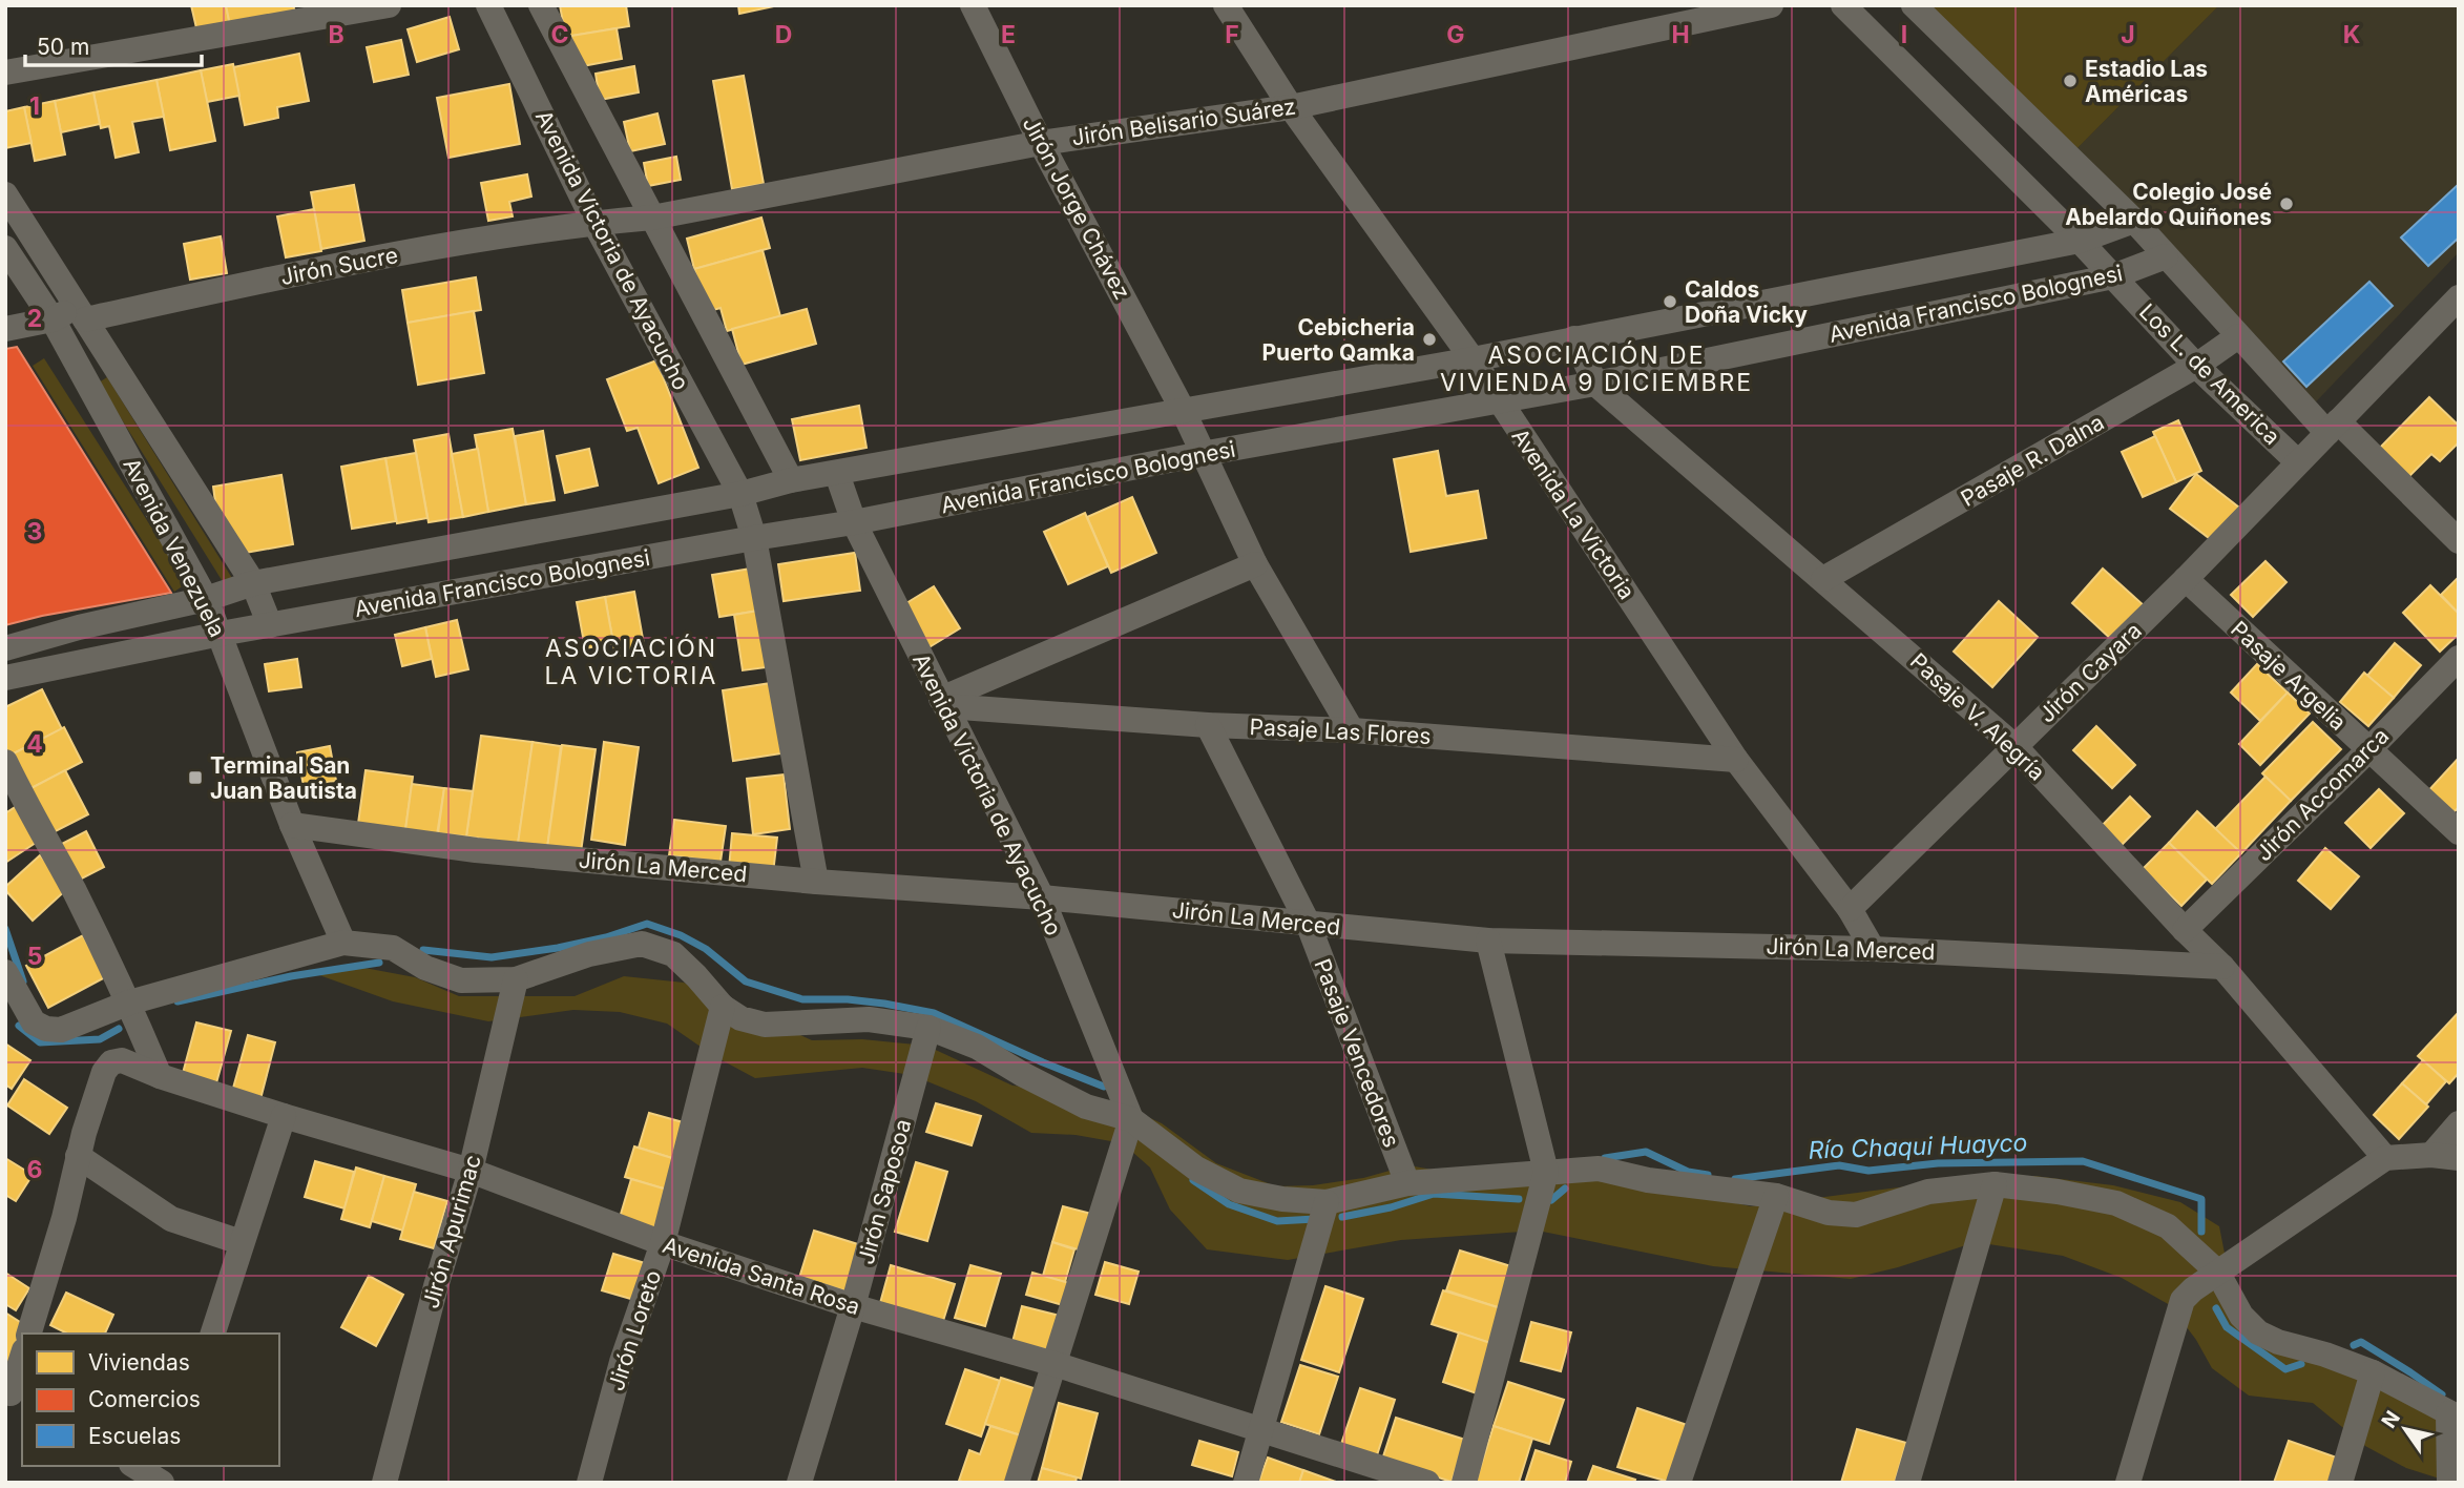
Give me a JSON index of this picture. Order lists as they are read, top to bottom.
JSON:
{
  "streets": {
    "street": [
      "Jirón Belisario Suárez",
      "Jirón Jorge Chávez",
      "Avenida Victoria de Ayacucho",
      "Jirón Sucre",
      "Avenida Francisco Bolognesi",
      "Los L. de America",
      "Pasaje R. Dalna",
      "Avenida La Victoria",
      "Avenida Venezuela",
      "Jirón Cayara",
      "Pasaje Argelia",
      "Pasaje V. Alegría",
      "Pasaje Las Flores",
      "Jirón Accomarca",
      "Jirón La Merced",
      "Pasaje Vencedores",
      "Jirón Saposoa",
      "Jirón Apurimac",
      "Avenida Santa Rosa",
      "Jirón Loreto"
    ]
  },
  "crossings": [
    ["Jirón Belisario Suárez", "Jirón Jorge Chávez"],
    ["Jirón Belisario Suárez", "Avenida Victoria de Ayacucho"],
    ["Jirón Belisario Suárez", "Jirón Sucre"],
    ["Jirón Belisario Suárez", "Avenida La Victoria"],
    ["Jirón Jorge Chávez", "Avenida Francisco Bolognesi"],
    ["Jirón Jorge Chávez", "Pasaje Las Flores"],
    ["Avenida Victoria de Ayacucho", "Jirón Sucre"],
    ["Avenida Victoria de Ayacucho", "Avenida Francisco Bolognesi"],
    ["Avenida Victoria de Ayacucho", "Pasaje Las Flores"],
    ["Avenida Victoria de Ayacucho", "Jirón La Merced"],
    ["Jirón Sucre", "Avenida Venezuela"],
    ["Avenida Francisco Bolognesi", "Los L. de America"],
    ["Avenida Francisco Bolognesi", "Avenida La Victoria"],
    ["Avenida Francisco Bolognesi", "Avenida Venezuela"],
    ["Avenida Francisco Bolognesi", "Pasaje V. Alegría"],
    ["Los L. de America", "Pasaje R. Dalna"],
    ["Los L. de America", "Jirón Cayara"],
    ["Pasaje R. Dalna", "Pasaje V. Alegría"],
    ["Avenida La Victoria", "Jirón Cayara"],
    ["Avenida La Victoria", "Pasaje Las Flores"],
    ["Avenida La Victoria", "Jirón La Merced"],
    ["Avenida Venezuela", "Jirón La Merced"],
    ["Jirón Cayara", "Pasaje Argelia"],
    ["Jirón Cayara", "Pasaje V. Alegría"],
    ["Pasaje Argelia", "Jirón Accomarca"],
    ["Pasaje V. Alegría", "Jirón Accomarca"],
    ["Pasaje V. Alegría", "Jirón La Merced"],
    ["Pasaje Las Flores", "Pasaje Vencedores"],
    ["Jirón La Merced", "Pasaje Vencedores"],
    ["Jirón Saposoa", "Avenida Santa Rosa"],
    ["Jirón Apurimac", "Avenida Santa Rosa"],
    ["Avenida Santa Rosa", "Jirón Loreto"]
  ],
  "districts": ["ASOCIACIÓN DE VIVIENDA 9 DICIEMBRE", "ASOCIACIÓN LA VICTORIA"],
  "water": ["Río Chaqui Huayco"],
  "places": {
    "other": [
      "Estadio Las Américas",
      "Colegio José Abelardo Quiñones",
      "Caldos Doña Vicky",
      "Cebicheria Puerto Qamka"
    ],
    "transit": ["Terminal San Juan Bautista"]
  },
  "legend": ["Viviendas", "Comercios", "Escuelas"],
  "scale_bar": "50 m",
  "north": "top left",
  "grid": {
    "columns": [
      "B",
      "C",
      "D",
      "E",
      "F",
      "G",
      "H",
      "I",
      "J",
      "K"
    ],
    "rows": [
      "1",
      "2",
      "3",
      "4",
      "5",
      "6"
    ]
  }
}
